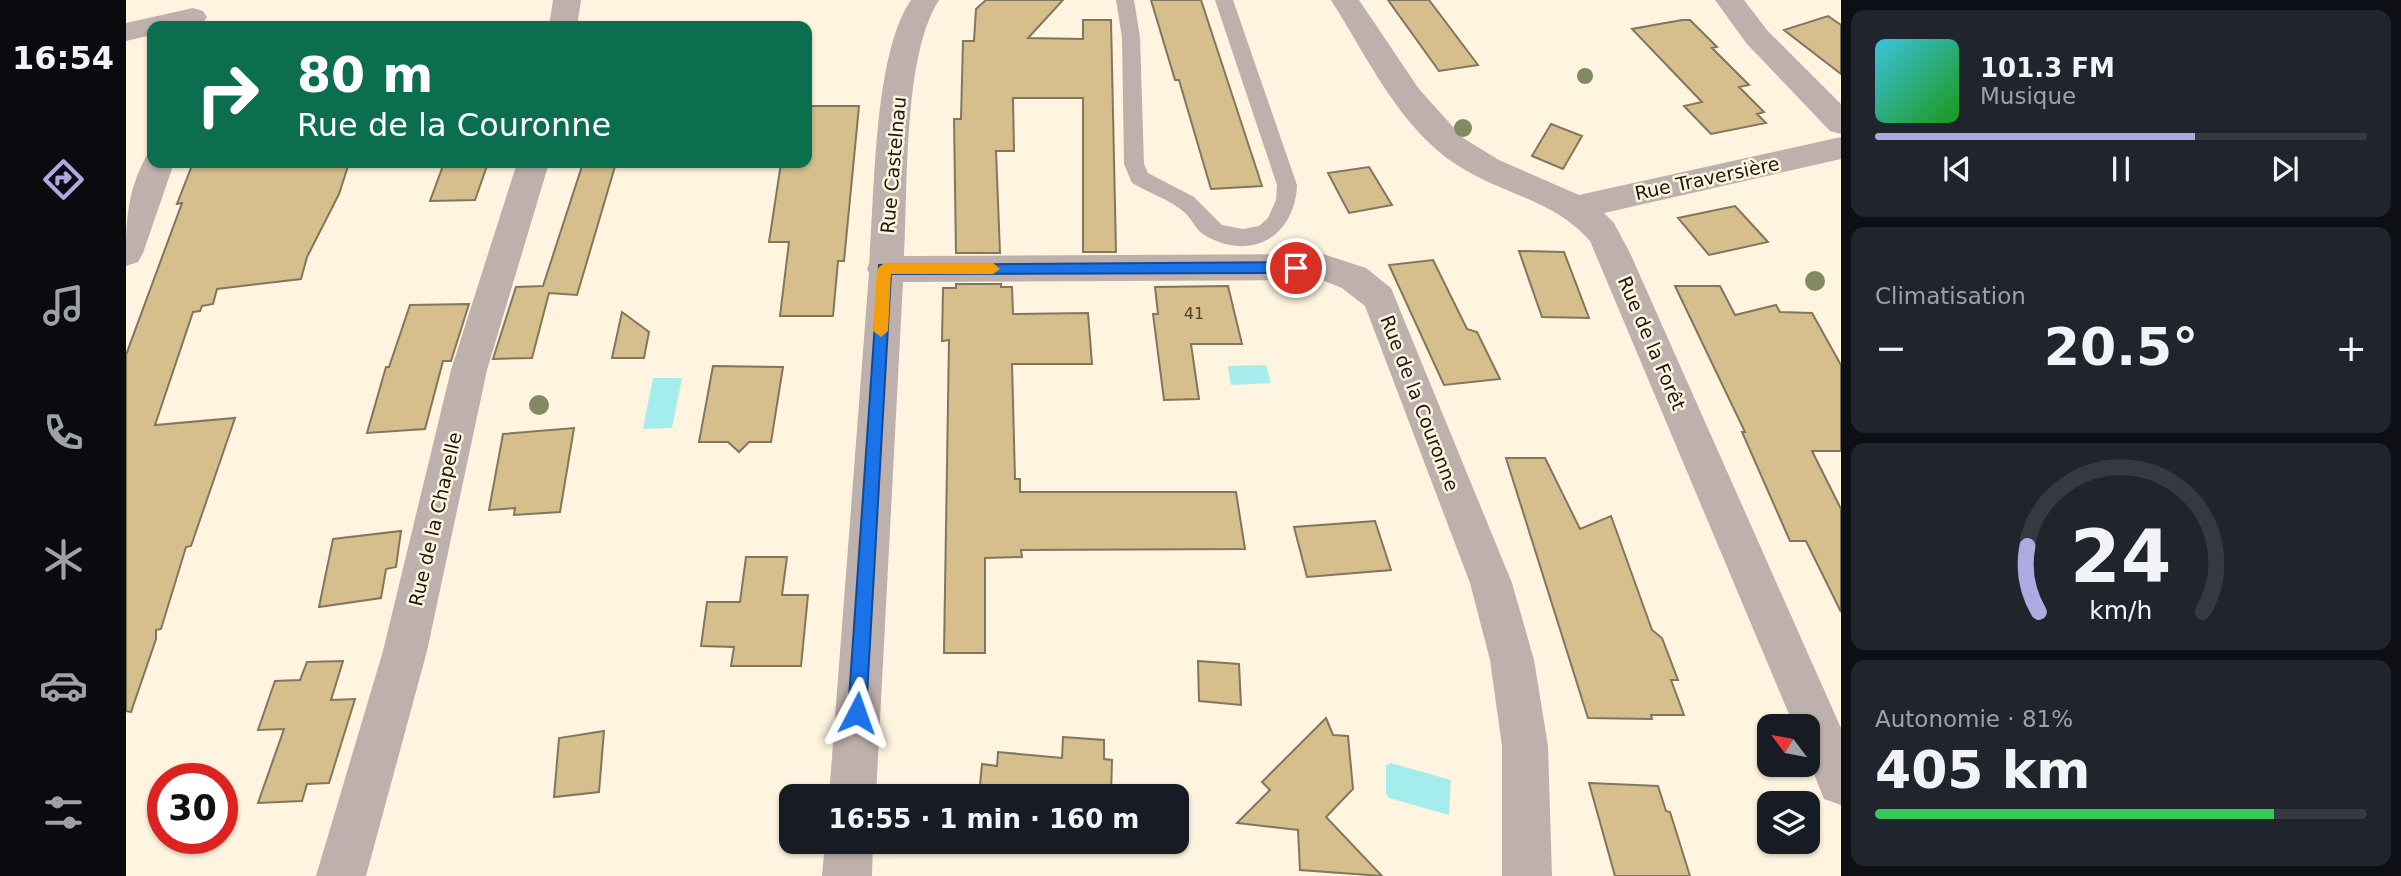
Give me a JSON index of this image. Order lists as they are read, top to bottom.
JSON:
{
  "streets": {
    "street": [
      "Rue Castelnau",
      "Rue Traversière",
      "Rue de la Forêt",
      "Rue de la Couronne",
      "Rue de la Chapelle"
    ]
  },
  "crossings": [
    ["Rue Castelnau", "Rue de la Couronne"],
    ["Rue Traversière", "Rue de la Forêt"]
  ],
  "house_numbers": ["41"],
  "north": "top left",
  "page": {
    "tabs": "16:54",
    "turn": ["80 m", "Rue de la Couronne"],
    "song": ["101.3 FM", "Musique"],
    "tile": [
      "Climatisation",
      ["Autonomie · 81%", "405 km"]
    ],
    "heat": ["−", "20.5°", "+"],
    "limit": "30",
    "trip": "16:55 · 1 min · 160 m",
    "gauge": ["24", "km/h"]
  }
}
